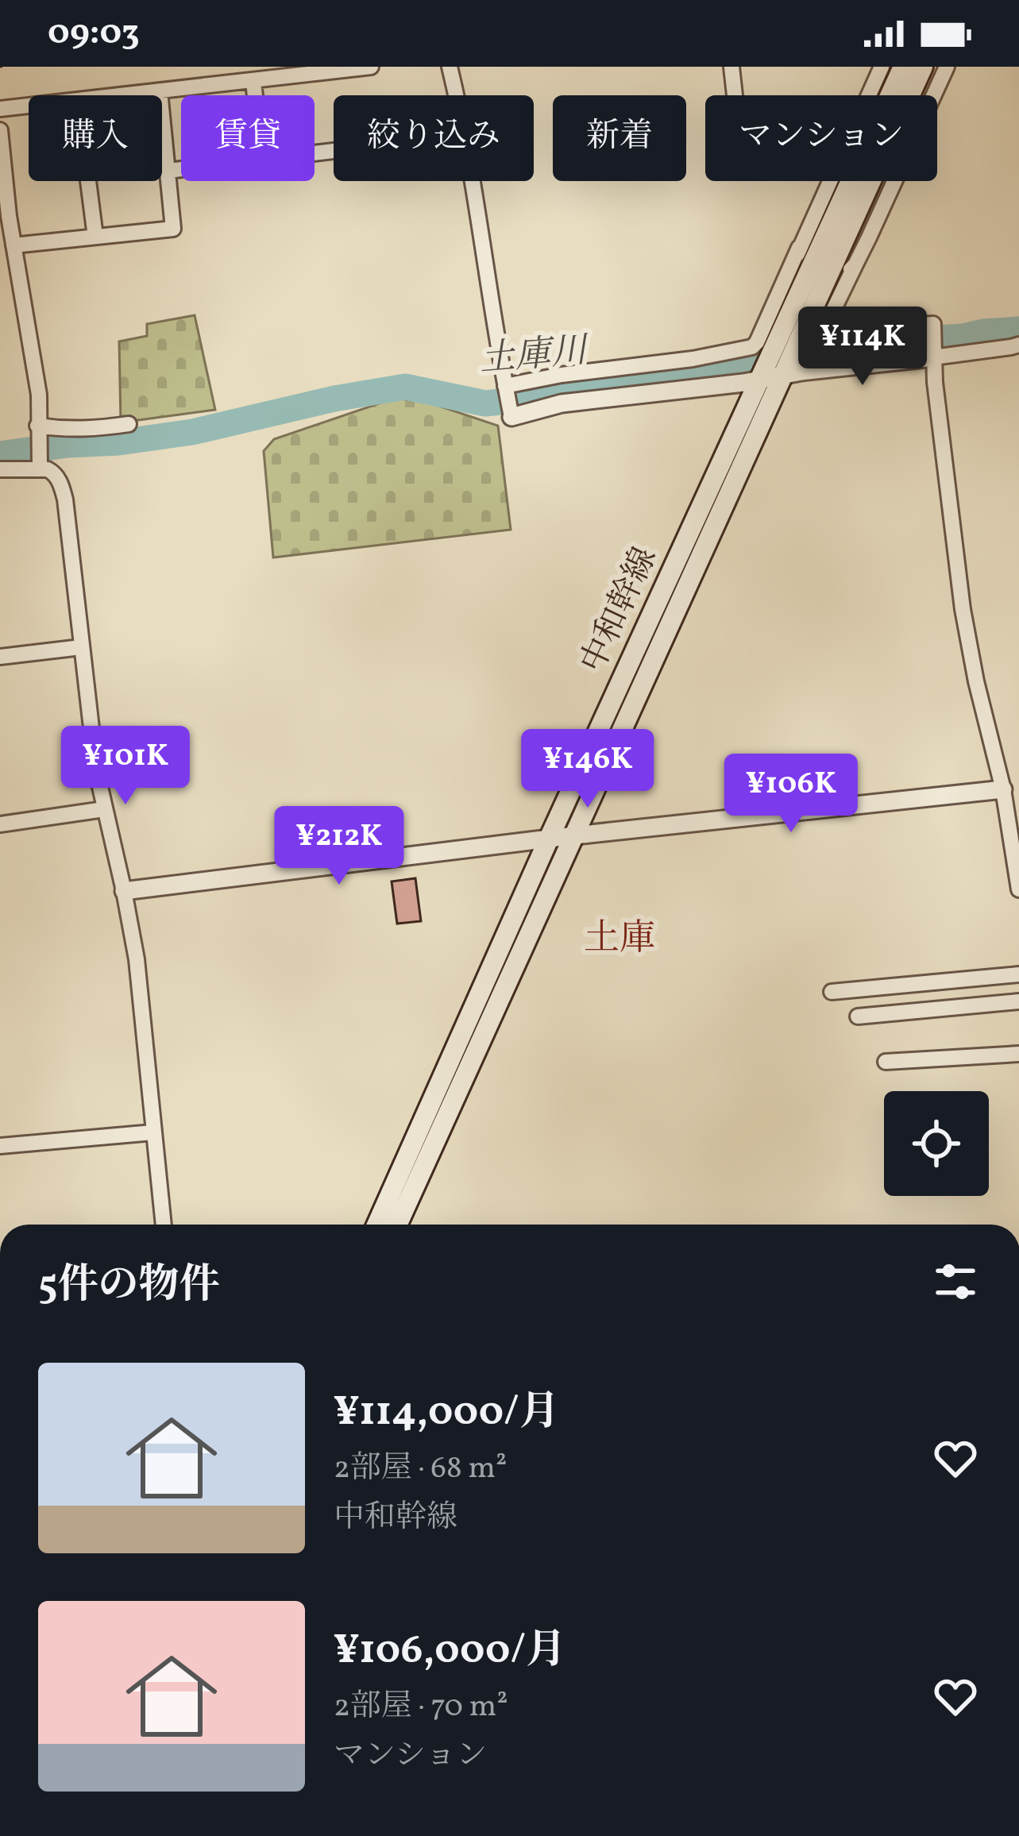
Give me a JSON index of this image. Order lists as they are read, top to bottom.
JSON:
{
  "streets": {
    "main road": ["中和幹線"]
  },
  "districts": ["土庫"],
  "water": ["土庫川"],
  "page": {
    "status": "09:03",
    "chip": [
      "購入",
      "賃貸",
      "絞り込み",
      "新着",
      "マンション"
    ],
    "price": [
      "¥114K",
      "¥101K",
      "¥146K",
      "¥106K",
      "¥212K"
    ],
    "heading": "5件の物件",
    "list": [
      {
        "name": "¥114,000/月",
        "note": "2部屋 · 68 m² · 中和幹線"
      },
      {
        "name": "¥106,000/月",
        "note": "2部屋 · 70 m² · マンション"
      }
    ]
  }
}
